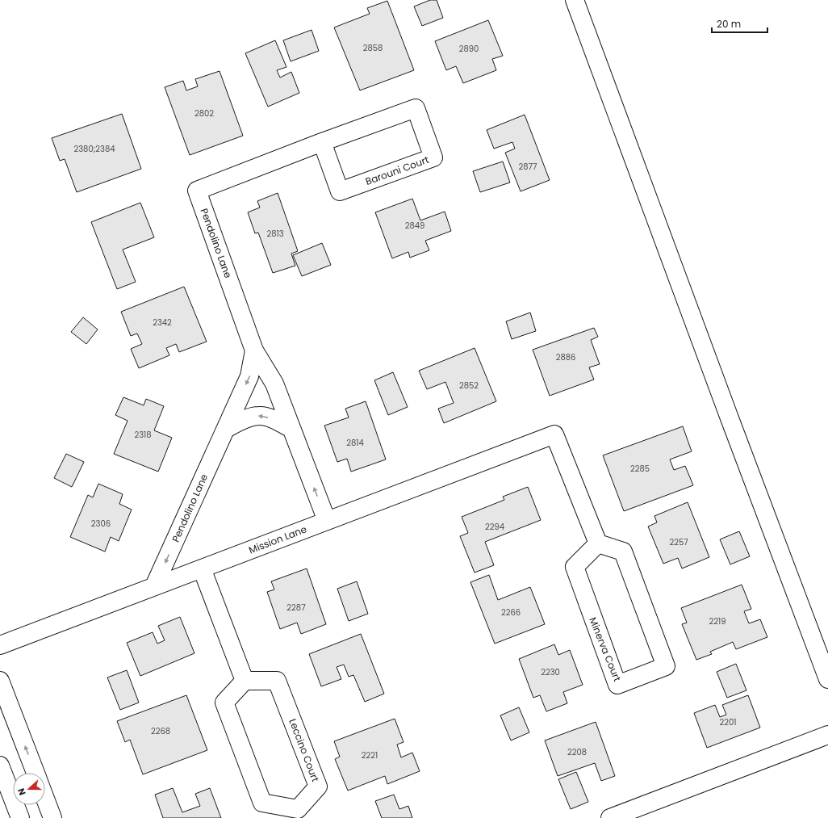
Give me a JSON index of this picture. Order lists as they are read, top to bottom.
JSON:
{
  "streets": {
    "street": [
      "Barouni Court",
      "Pendolino Lane",
      "Mission Lane",
      "Minerva Court",
      "Leccino Court"
    ]
  },
  "crossings": [
    ["Barouni Court", "Pendolino Lane"],
    ["Pendolino Lane", "Mission Lane"],
    ["Mission Lane", "Minerva Court"]
  ],
  "house_numbers": [
    "2858",
    "2890",
    "2802",
    "2380;2384",
    "2877",
    "2849",
    "2813",
    "2342",
    "2886",
    "2852",
    "2318",
    "2814",
    "2285",
    "2306",
    "2294",
    "2257",
    "2287",
    "2266",
    "2219",
    "2230",
    "2201",
    "2268",
    "2208",
    "2221"
  ],
  "scale_bar": "20 m",
  "north": "left"
}
